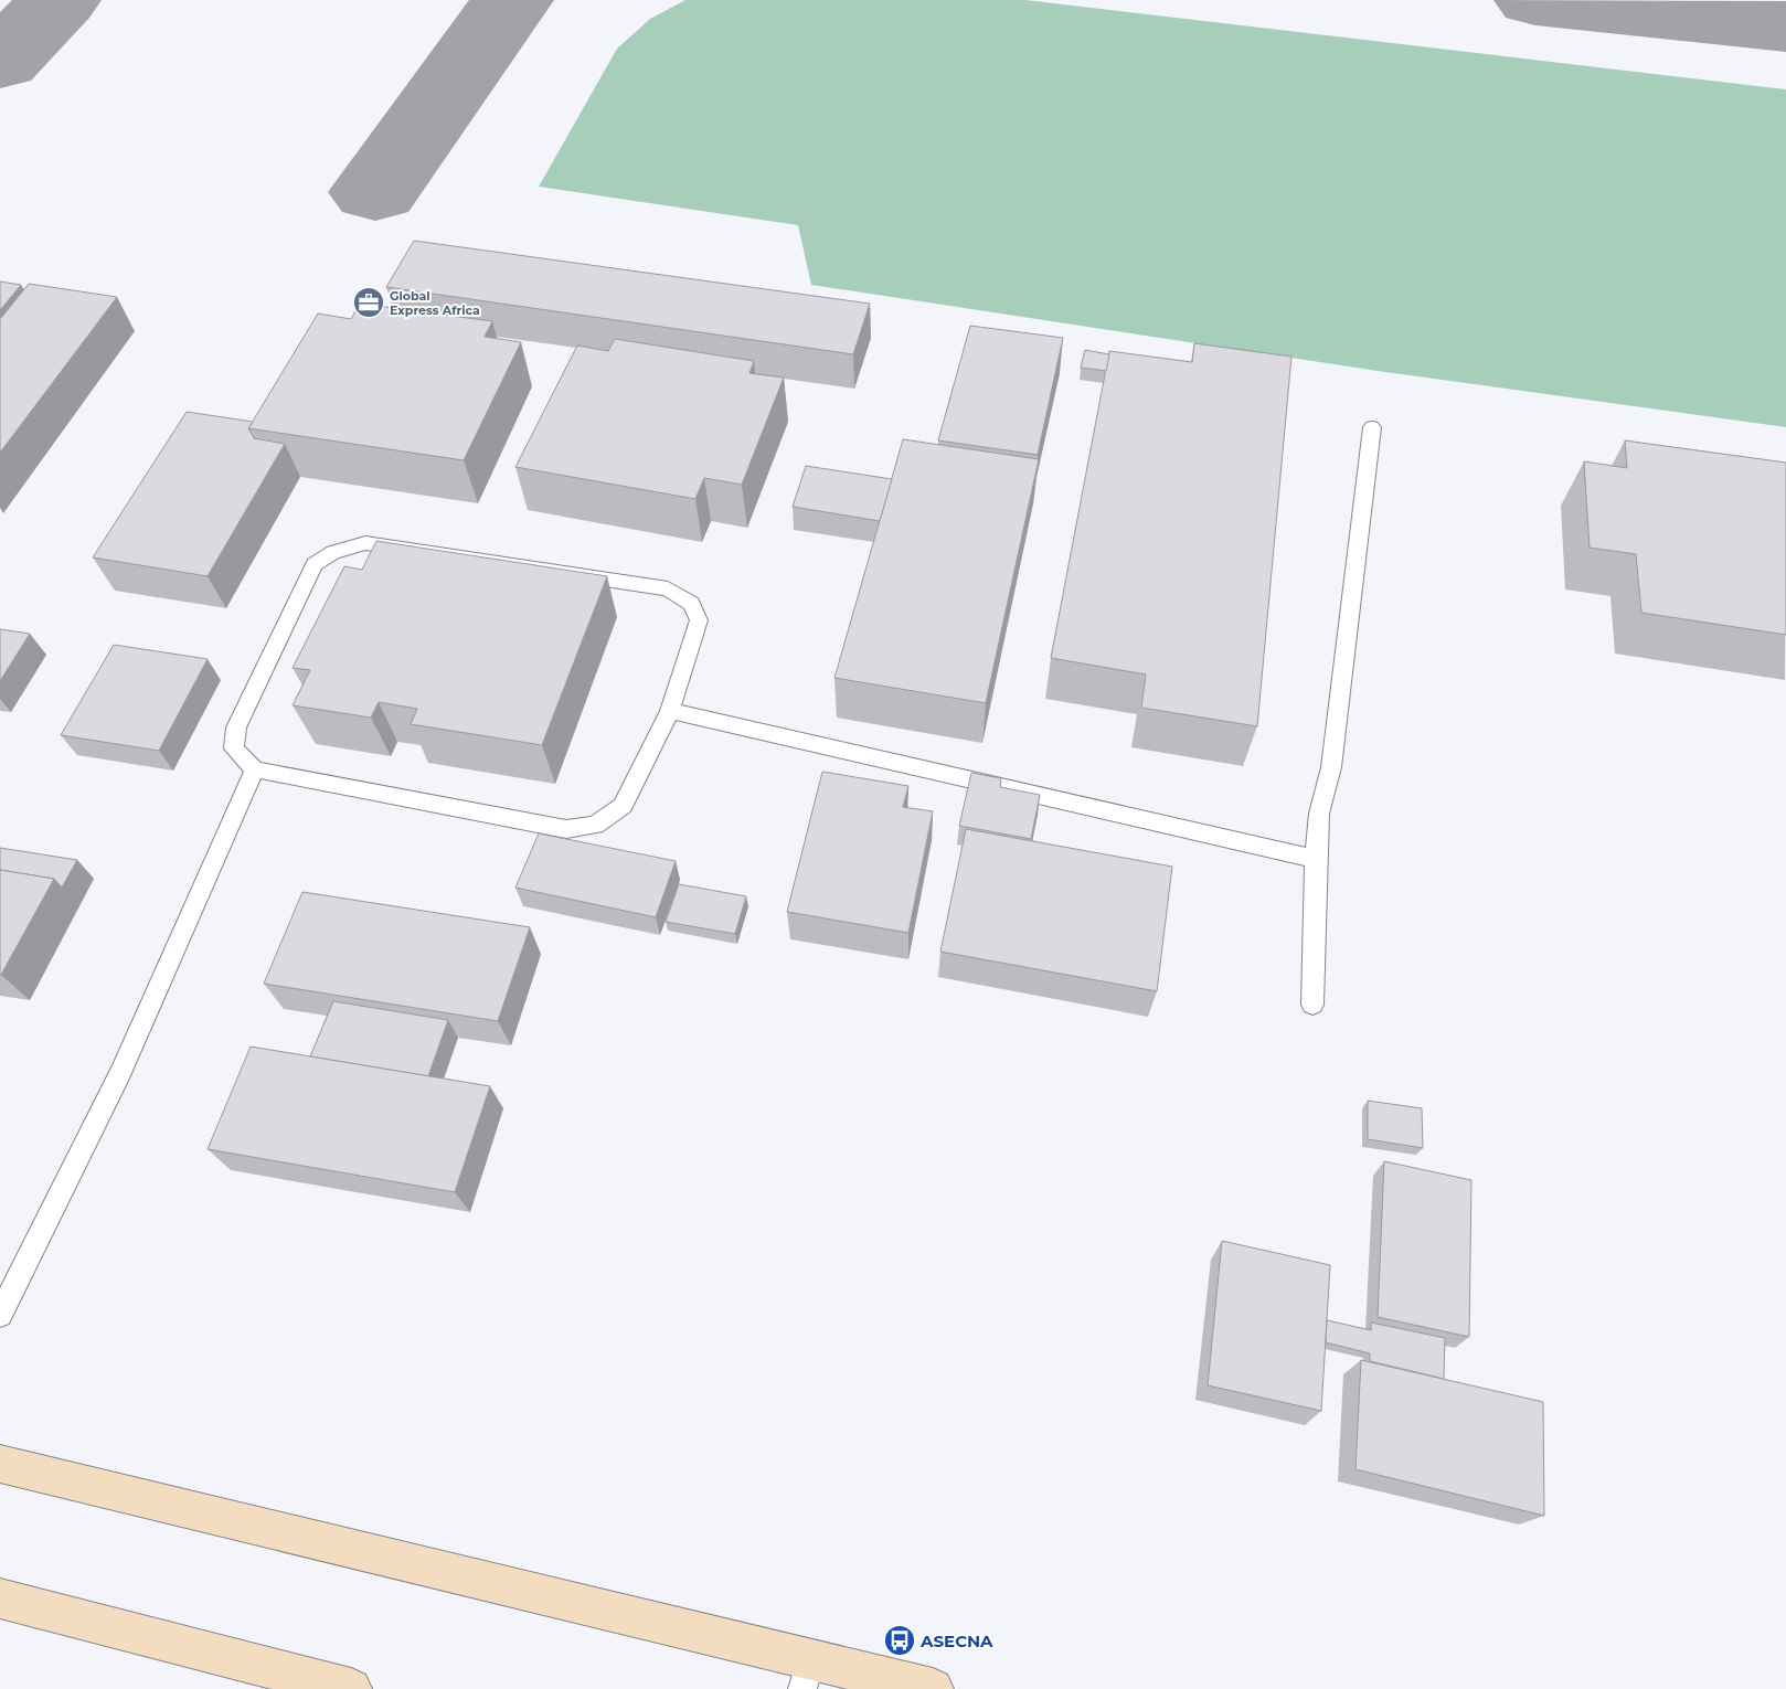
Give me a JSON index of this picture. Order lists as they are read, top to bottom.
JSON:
{
  "places": {
    "office": ["Global Express Africa"],
    "bus stop": ["ASECNA"]
  }
}
